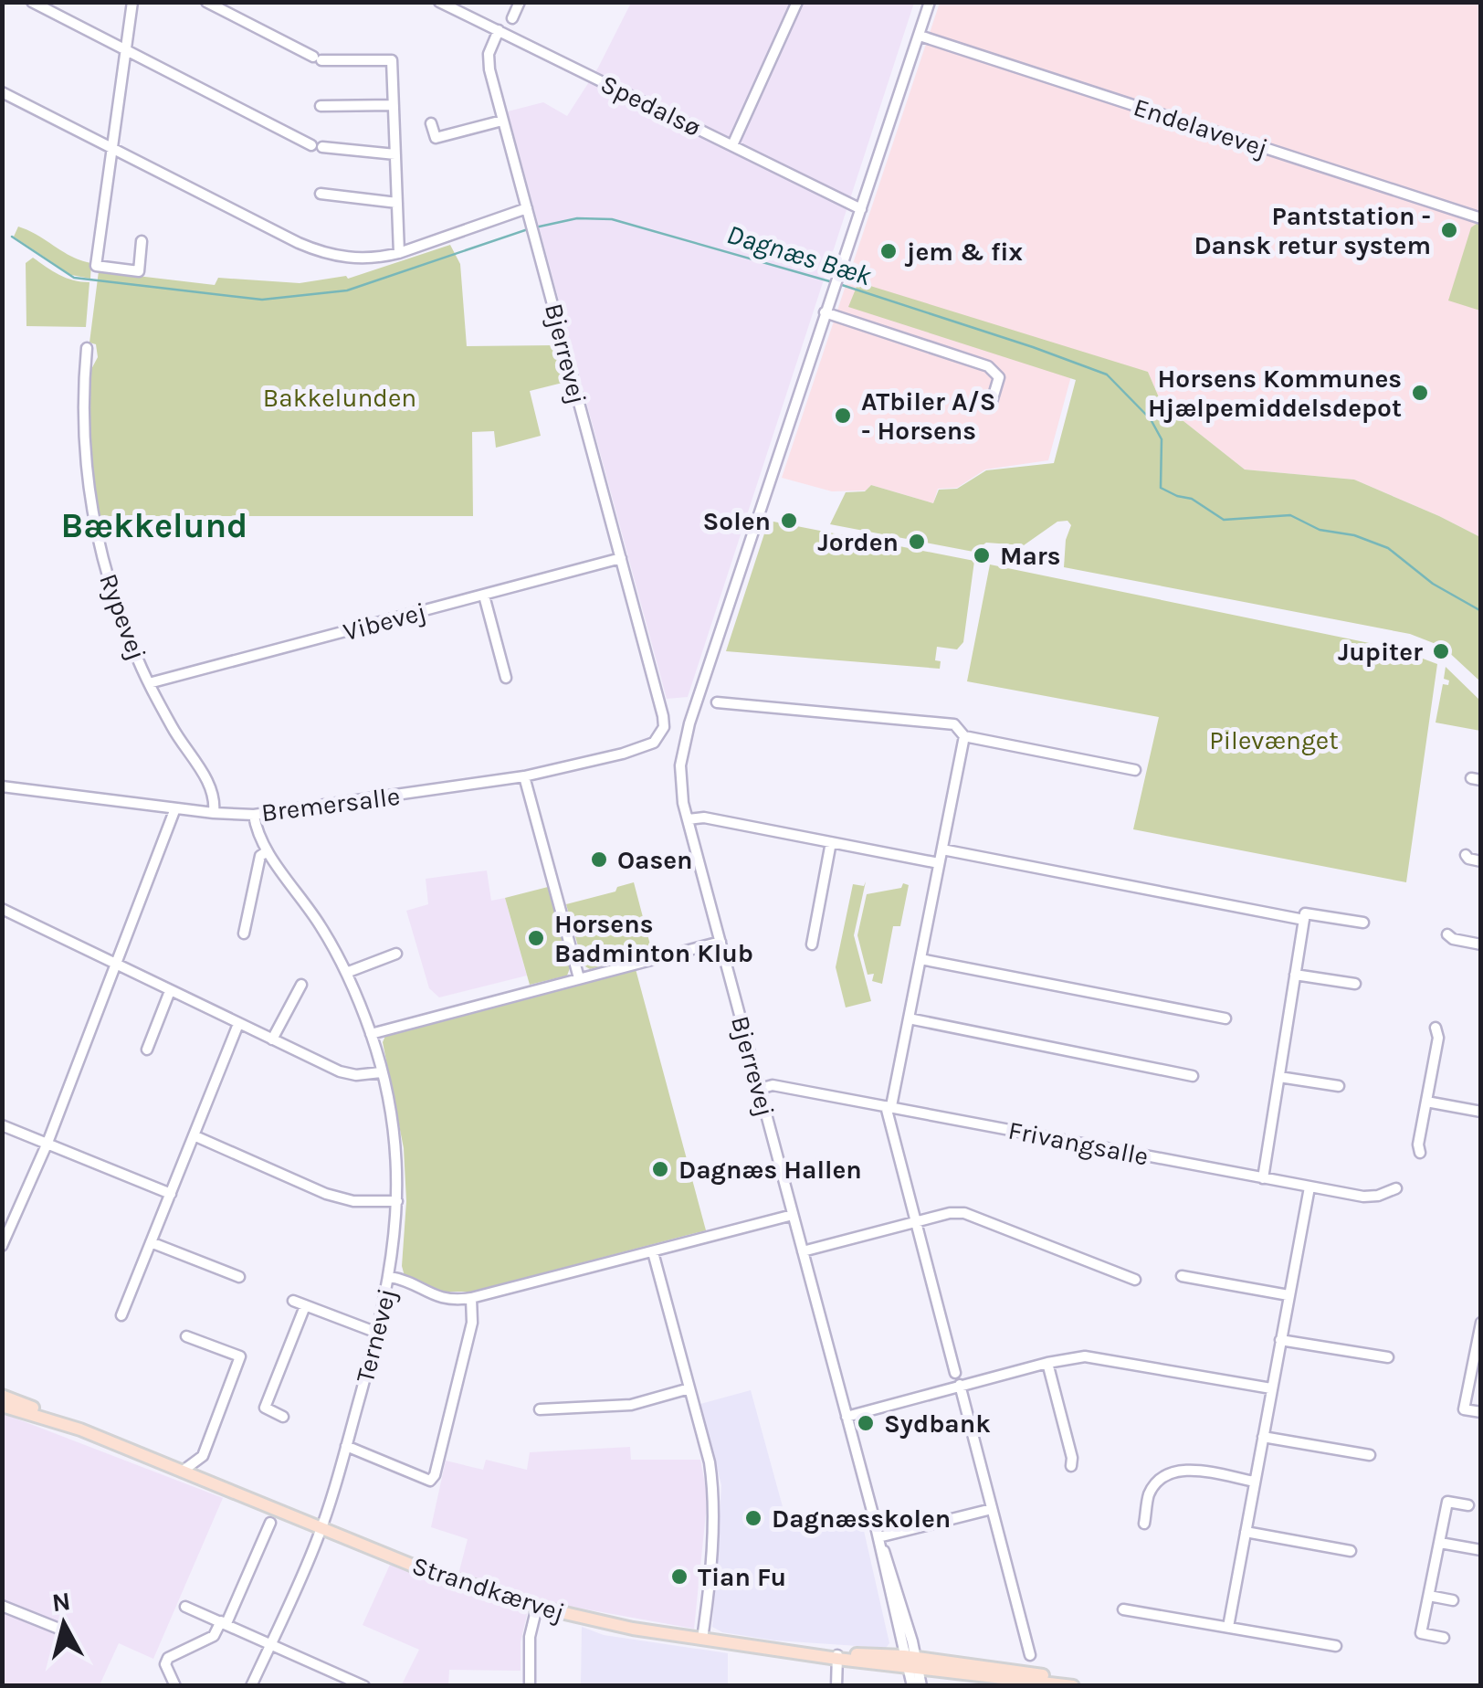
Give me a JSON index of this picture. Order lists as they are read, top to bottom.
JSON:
{
  "streets": {
    "main road": ["Strandkærvej"],
    "street": [
      "Spedalsø",
      "Endelavevej",
      "Bjerrevej",
      "Rypevej",
      "Vibevej",
      "Bremersalle",
      "Frivangsalle",
      "Ternevej"
    ]
  },
  "crossings": [
    ["Spedalsø", "Bjerrevej"],
    ["Bjerrevej", "Vibevej"],
    ["Bjerrevej", "Bremersalle"],
    ["Bjerrevej", "Frivangsalle"],
    ["Bjerrevej", "Strandkærvej"],
    ["Rypevej", "Vibevej"],
    ["Rypevej", "Bremersalle"],
    ["Bremersalle", "Ternevej"],
    ["Ternevej", "Strandkærvej"]
  ],
  "districts": ["Bækkelund"],
  "water": ["Dagnæs Bæk"],
  "parks": ["Bakkelunden", "Pilevænget"],
  "places": [
    "Pantstation - Dansk retur system",
    "jem & fix",
    "Horsens Kommunes Hjælpemiddelsdepot",
    "ATbiler A/S - Horsens",
    "Solen",
    "Jorden",
    "Mars",
    "Jupiter",
    "Oasen",
    "Horsens Badminton Klub",
    "Dagnæs Hallen",
    "Sydbank",
    "Dagnæsskolen",
    "Tian Fu"
  ],
  "north": "top"
}
